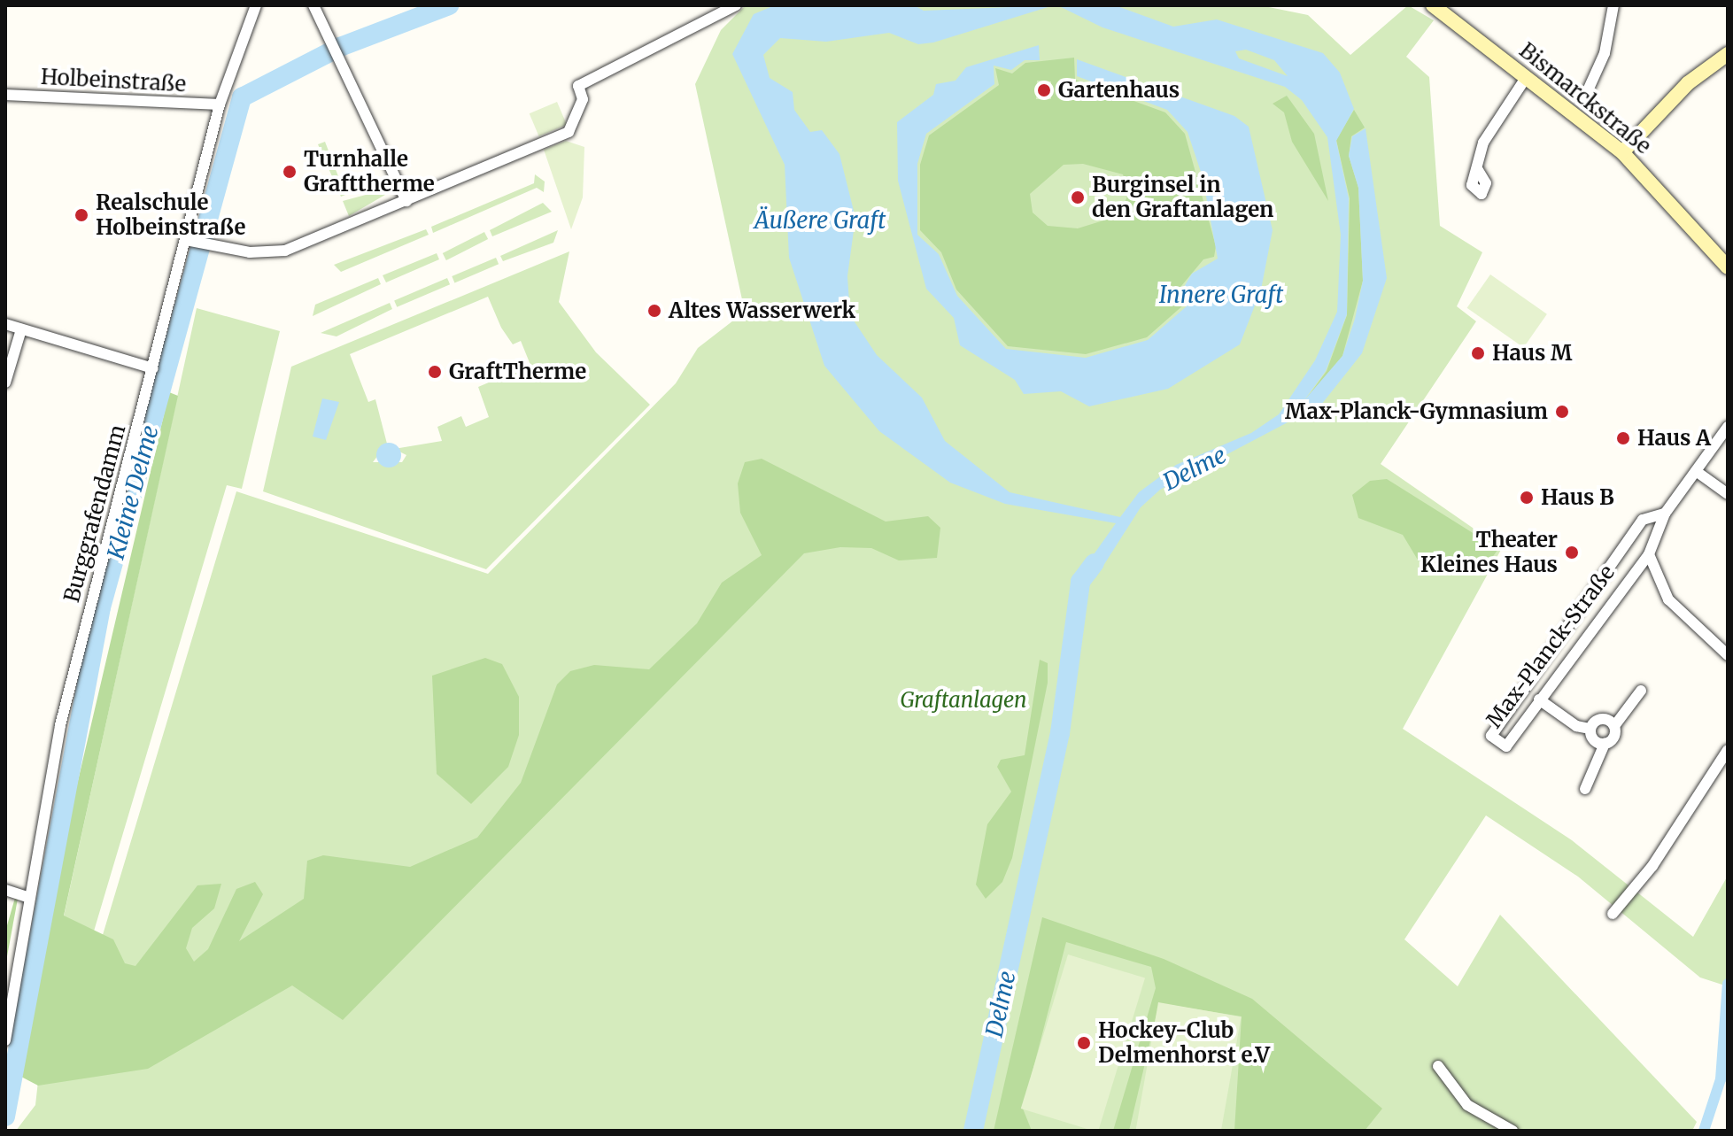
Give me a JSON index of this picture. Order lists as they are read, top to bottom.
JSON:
{
  "streets": {
    "main road": ["Bismarckstraße"],
    "street": ["Holbeinstraße", "Burggrafendamm", "Max-Planck-Straße"]
  },
  "crossings": [
    ["Holbeinstraße", "Burggrafendamm"]
  ],
  "water": [
    "Äußere Graft",
    "Innere Graft",
    "Delme",
    "Kleine Delme"
  ],
  "parks": ["Graftanlagen"],
  "places": [
    "Gartenhaus",
    "Turnhalle Grafttherme",
    "Burginsel in den Graftanlagen",
    "Realschule Holbeinstraße",
    "Altes Wasserwerk",
    "Haus M",
    "GraftTherme",
    "Max-Planck-Gymnasium",
    "Haus A",
    "Haus B",
    "Theater Kleines Haus",
    "Hockey-Club Delmenhorst e.V"
  ]
}
